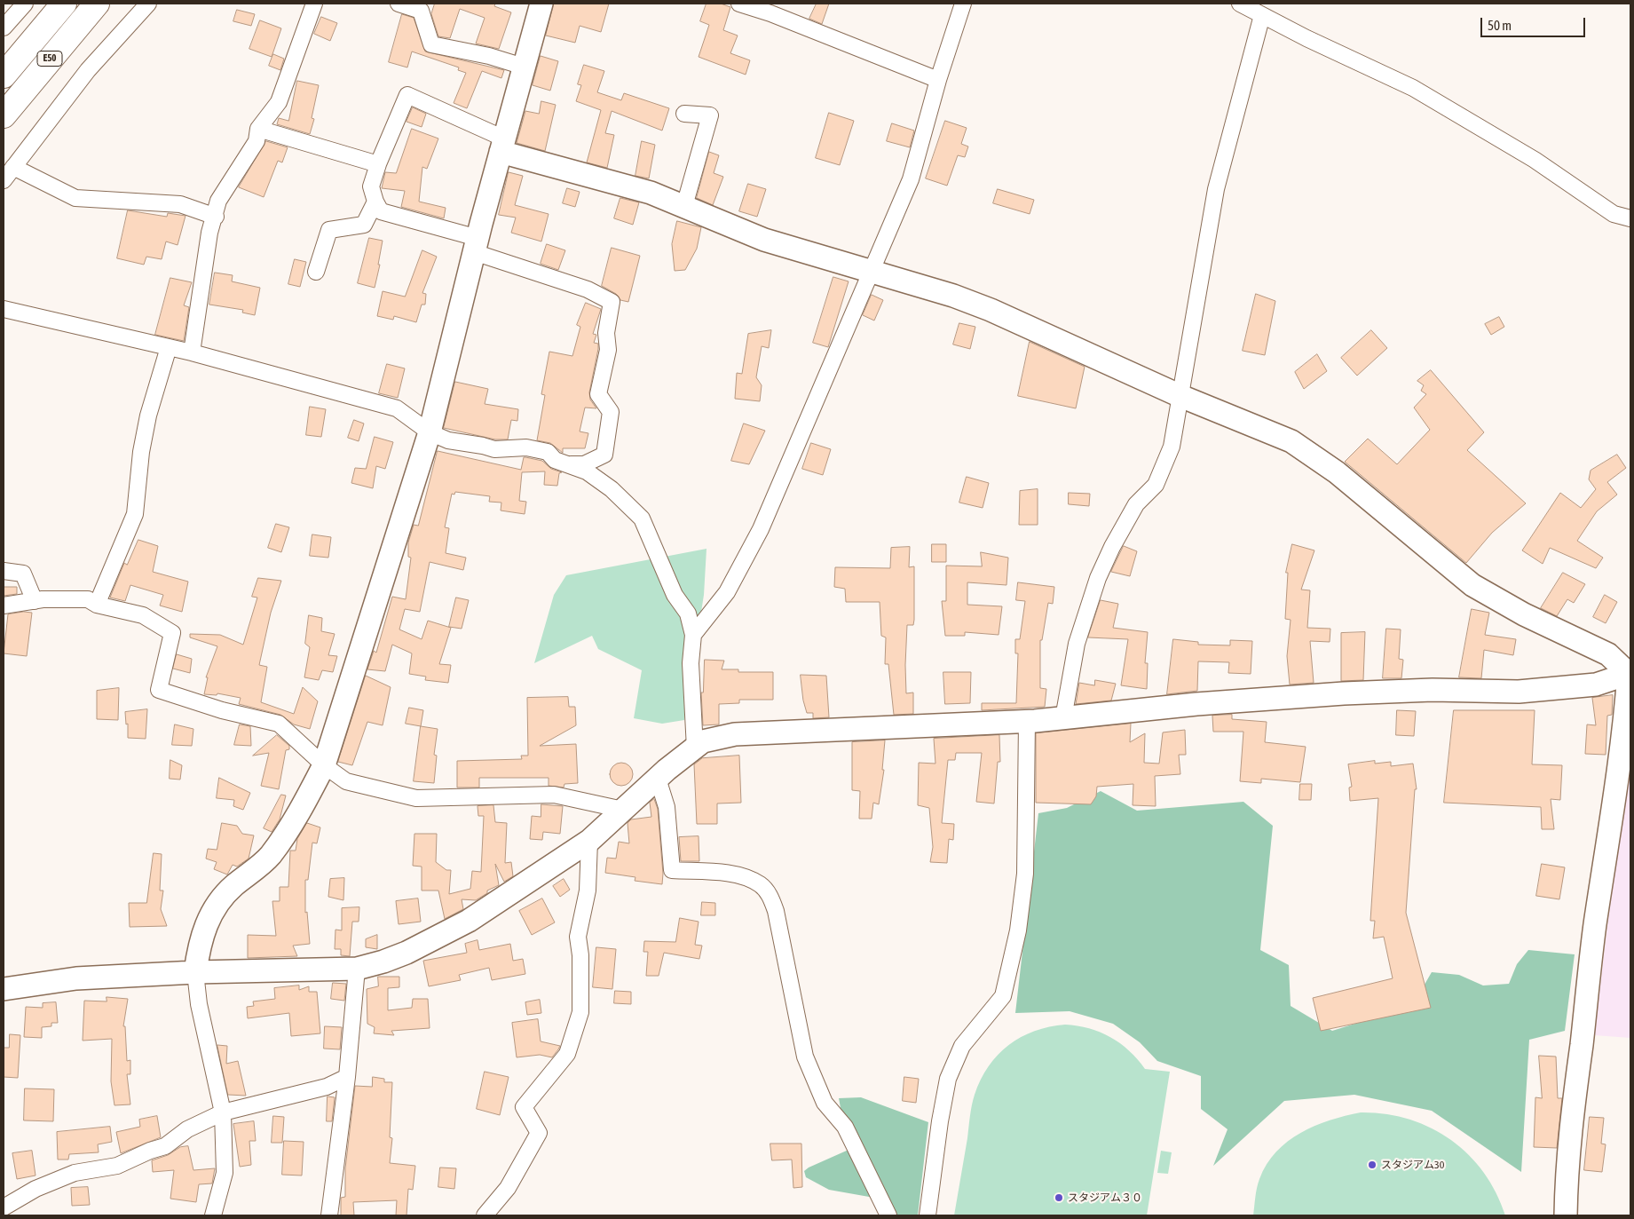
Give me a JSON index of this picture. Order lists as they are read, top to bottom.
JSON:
{
  "streets": {
    "highway": ["E50"]
  },
  "places": ["スタジアム30", "スタジアム３０"],
  "scale_bar": "50 m"
}
